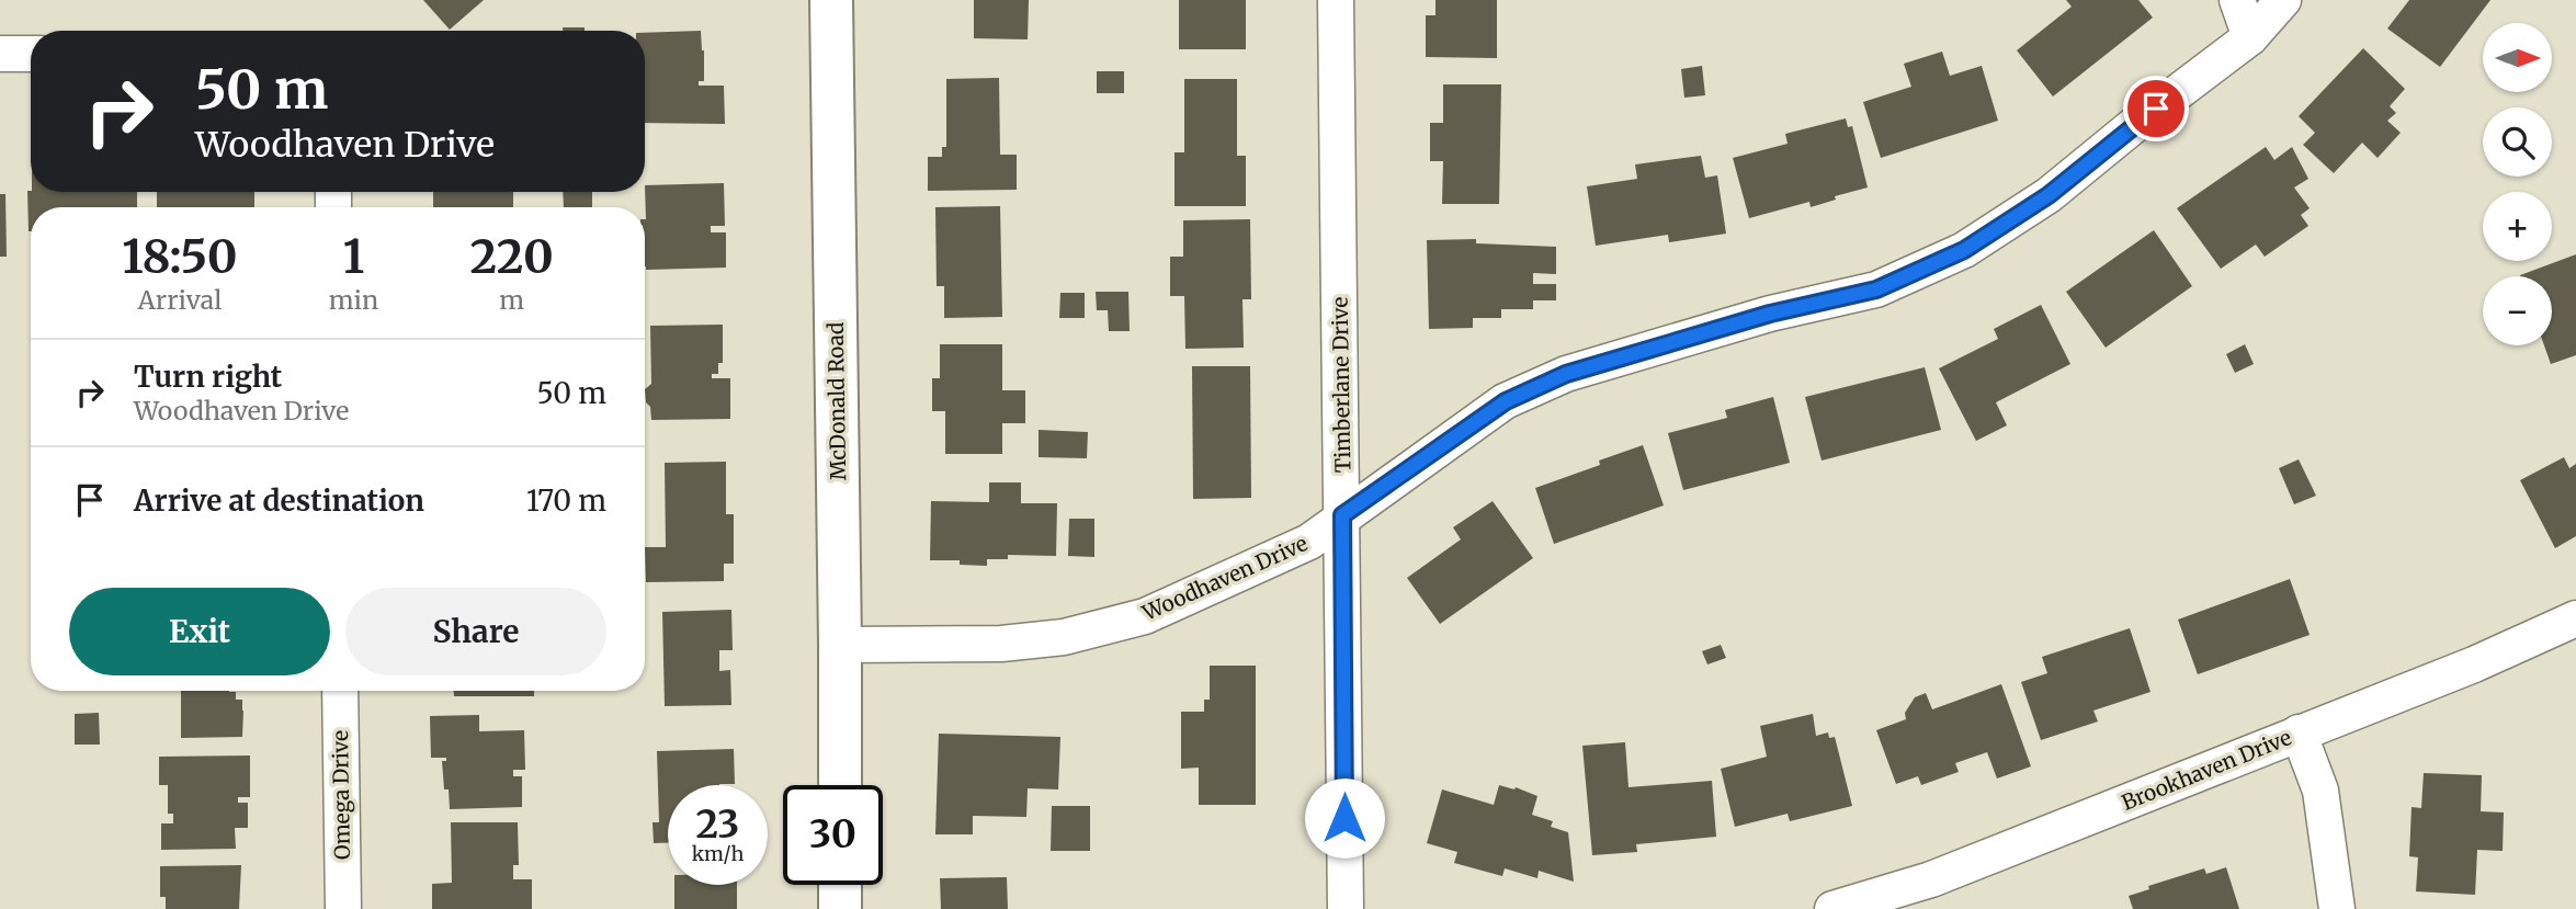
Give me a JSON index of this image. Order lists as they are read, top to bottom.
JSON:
{
  "streets": {
    "street": [
      "Timberlane Drive",
      "McDonald Road",
      "Woodhaven Drive",
      "Brookhaven Drive",
      "Omega Drive"
    ]
  },
  "crossings": [
    ["Timberlane Drive", "Woodhaven Drive"],
    ["McDonald Road", "Woodhaven Drive"]
  ],
  "north": "right",
  "page": {
    "map_buttons": ["+", "−"],
    "turn": ["50 m", "Woodhaven Drive"],
    "eta": [
      "18:50",
      "Arrival",
      "1",
      "min",
      "220",
      "m"
    ],
    "list": [
      {
        "name": "Turn right",
        "note": "Woodhaven Drive",
        "value": "50 m"
      },
      {
        "name": "Arrive at destination",
        "value": "170 m"
      }
    ],
    "buttons": ["Exit", "Share"],
    "speed": "23 km/h",
    "limit": "30"
  }
}
